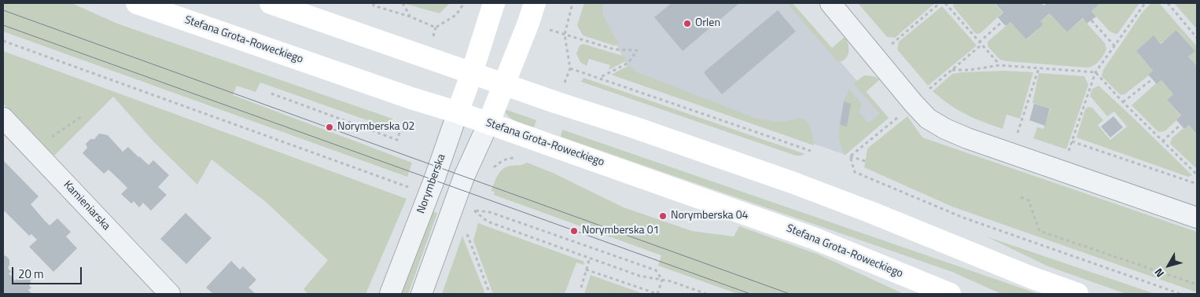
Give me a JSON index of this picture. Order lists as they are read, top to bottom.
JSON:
{
  "streets": {
    "main road": ["Stefana Grota-Roweckiego", "Norymberska"],
    "street": ["Kamieniarska"]
  },
  "crossings": [
    ["Stefana Grota-Roweckiego", "Norymberska"]
  ],
  "places": [
    "Orlen",
    "Norymberska 02",
    "Norymberska 04",
    "Norymberska 01"
  ],
  "scale_bar": "20 m",
  "north": "bottom left"
}
